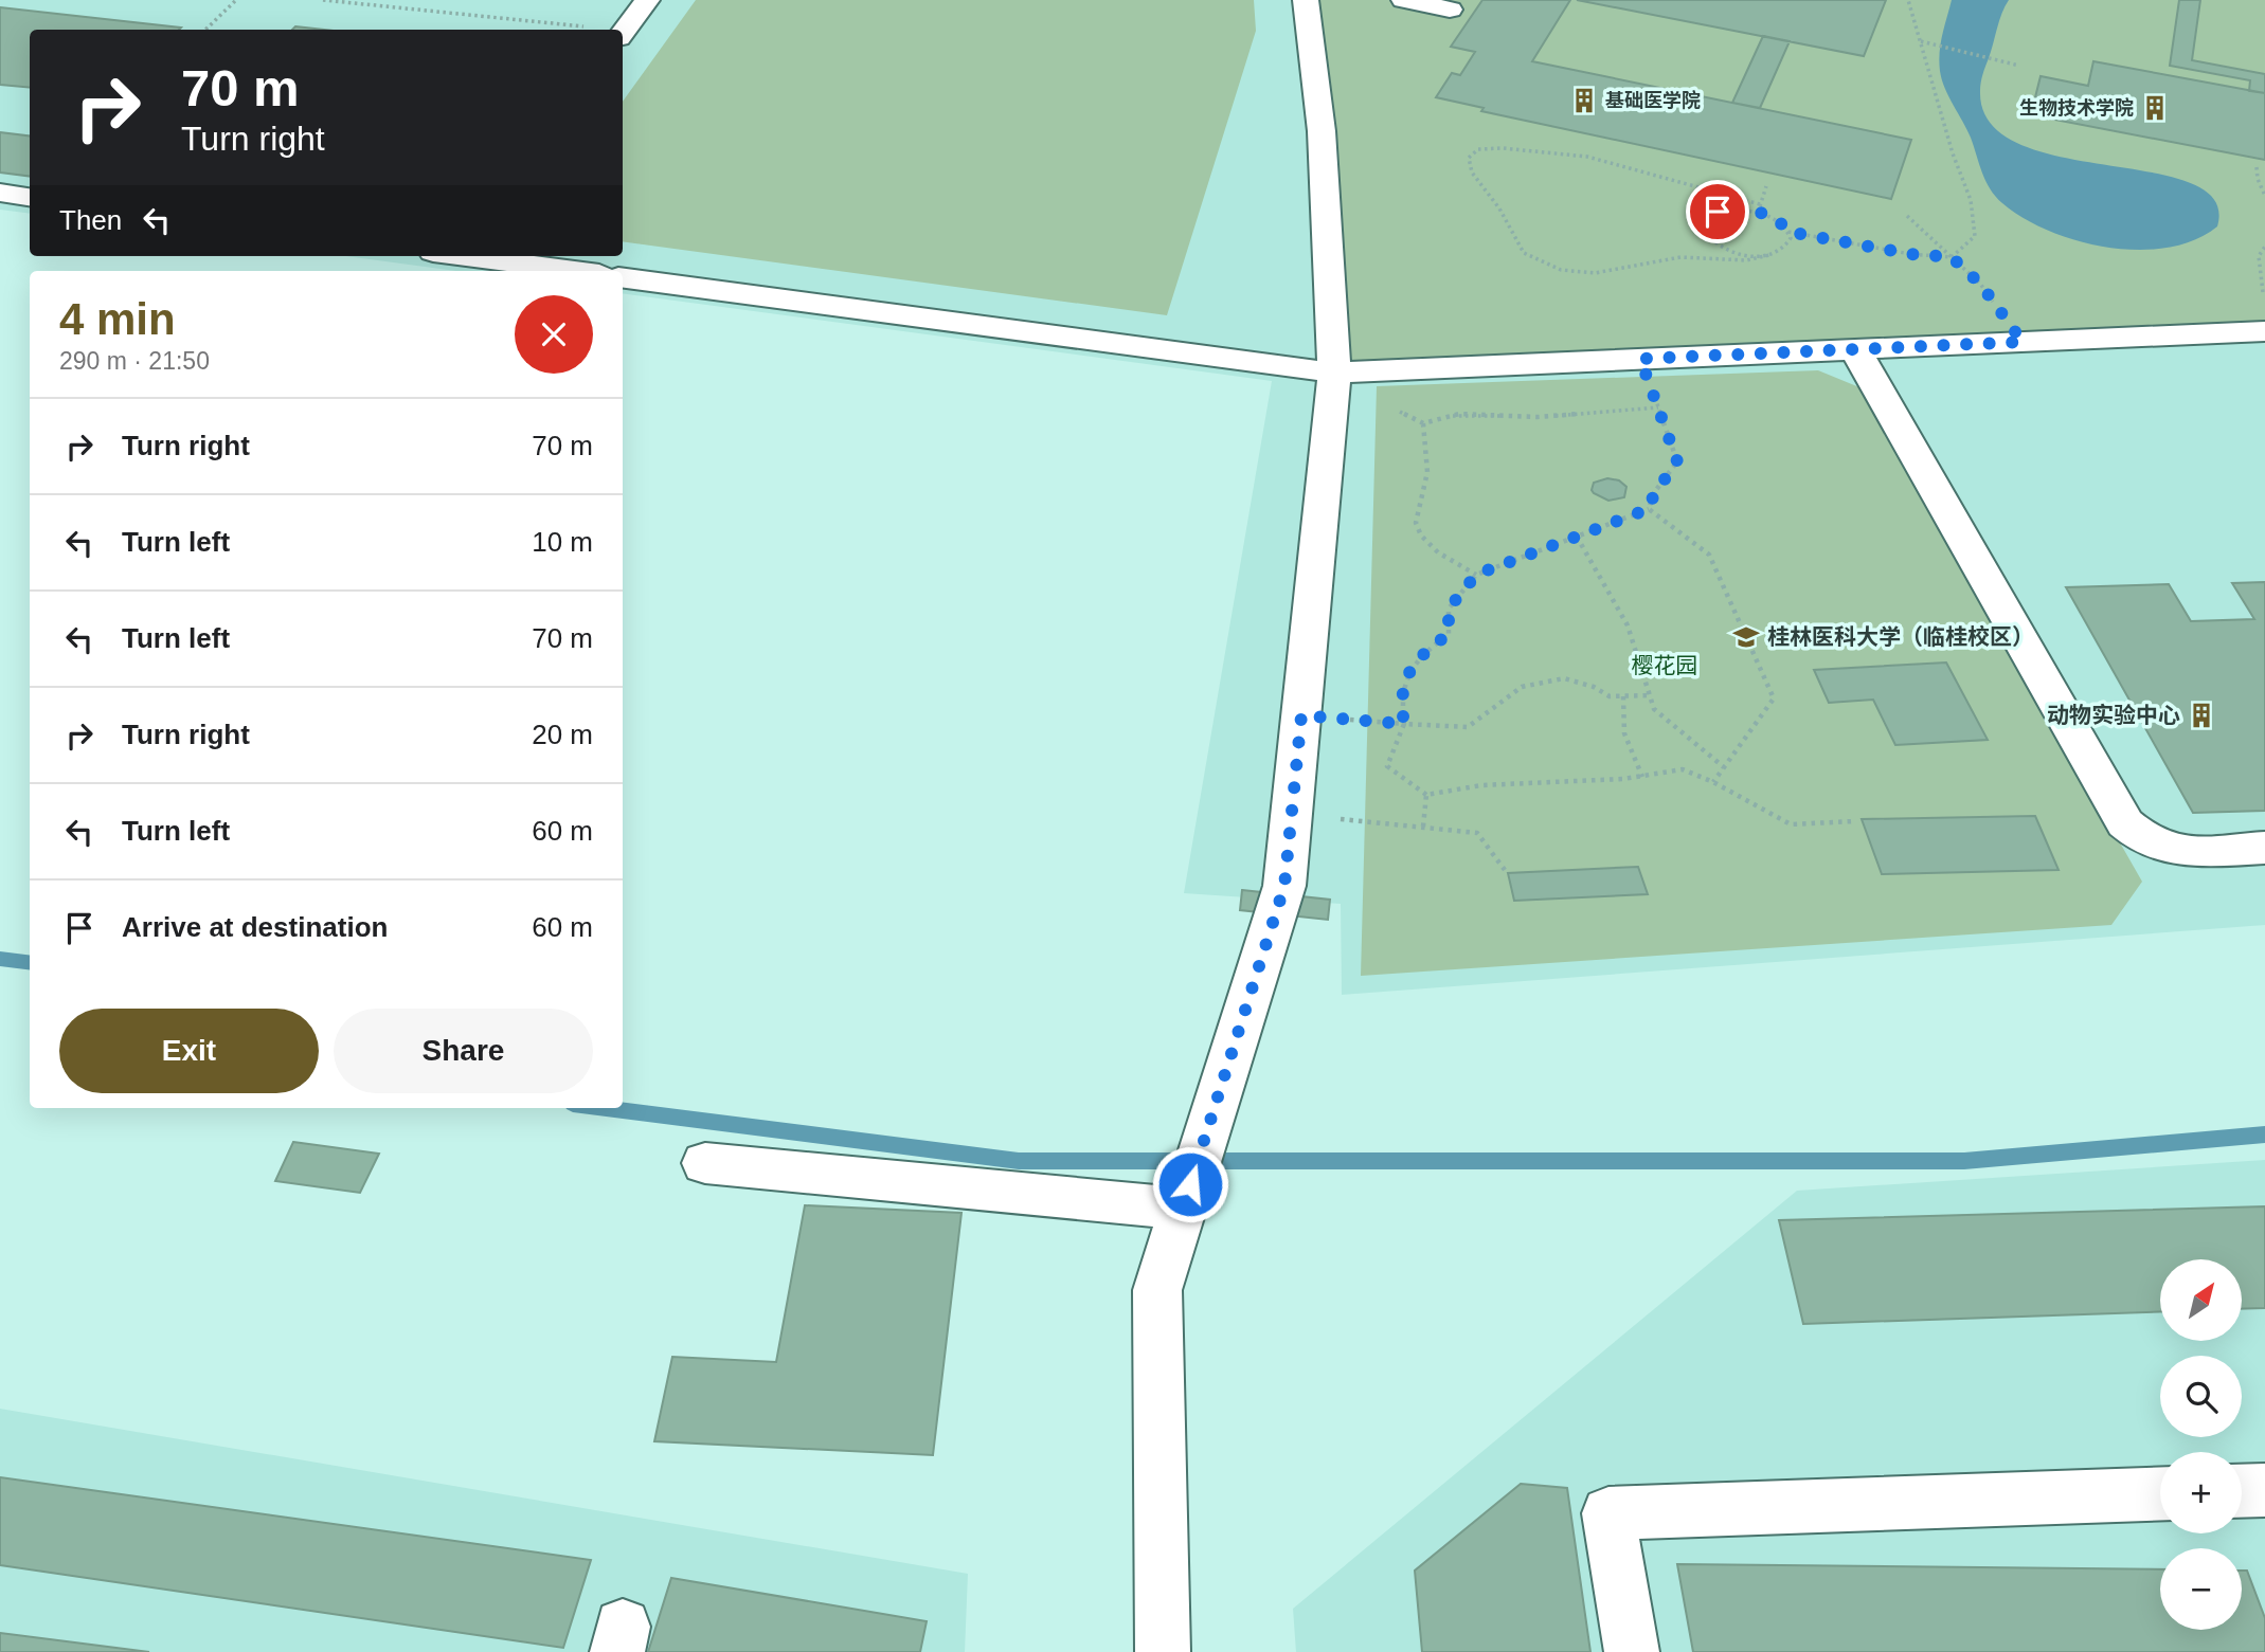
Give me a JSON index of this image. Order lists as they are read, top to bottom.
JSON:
{
  "parks": ["樱花园"],
  "places": {
    "building": ["基础医学院", "生物技术学院", "动物实验中心"],
    "school or university": ["桂林医科大学（临桂校区）"]
  },
  "north": "top right",
  "page": {
    "turn": ["70 m", "Turn right"],
    "then": "Then",
    "heading": ["4 min", "290 m · 21:50"],
    "list": [
      {
        "name": "Turn right",
        "value": "70 m"
      },
      {
        "name": "Turn left",
        "value": "10 m"
      },
      {
        "name": "Turn left",
        "value": "70 m"
      },
      {
        "name": "Turn right",
        "value": "20 m"
      },
      {
        "name": "Turn left",
        "value": "60 m"
      },
      {
        "name": "Arrive at destination",
        "value": "60 m"
      }
    ],
    "buttons": ["Exit", "Share"],
    "map_buttons": ["+", "−"]
  }
}
